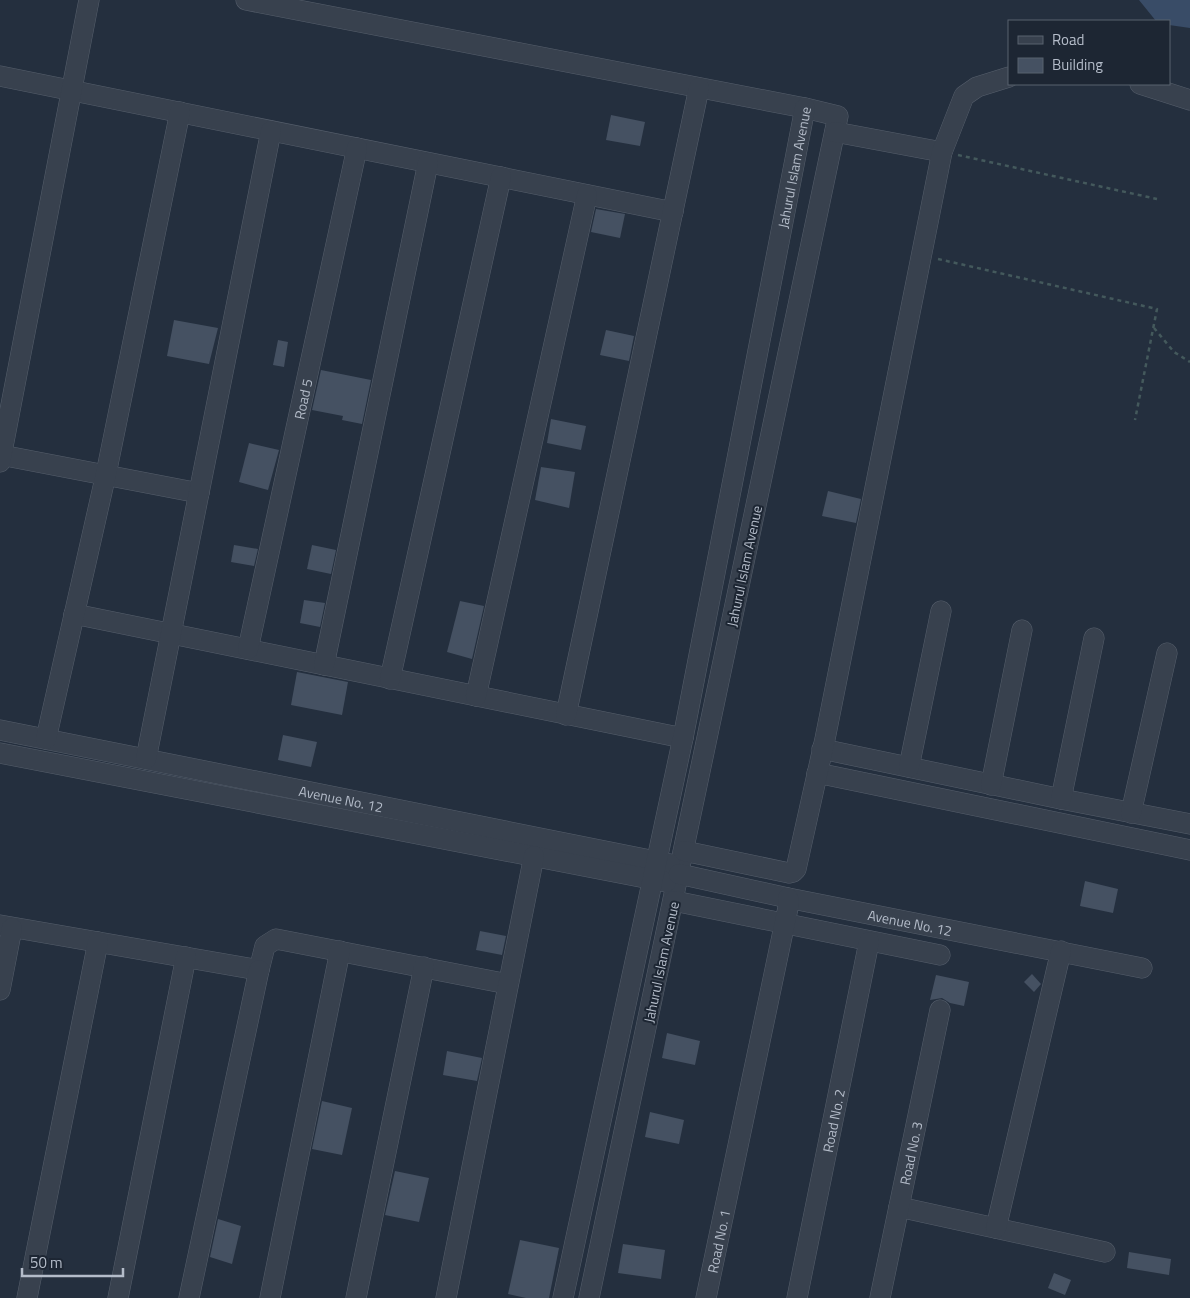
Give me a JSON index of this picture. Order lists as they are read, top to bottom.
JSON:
{
  "streets": {
    "street": [
      "Jahurul Islam Avenue",
      "Road 5",
      "Avenue No. 12",
      "Road No. 2",
      "Road No. 3",
      "Road No. 1"
    ]
  },
  "crossings": [
    ["Jahurul Islam Avenue", "Avenue No. 12"],
    ["Avenue No. 12", "Road No. 2"],
    ["Avenue No. 12", "Road No. 1"]
  ],
  "legend": ["Road", "Building"],
  "scale_bar": "50 m"
}
